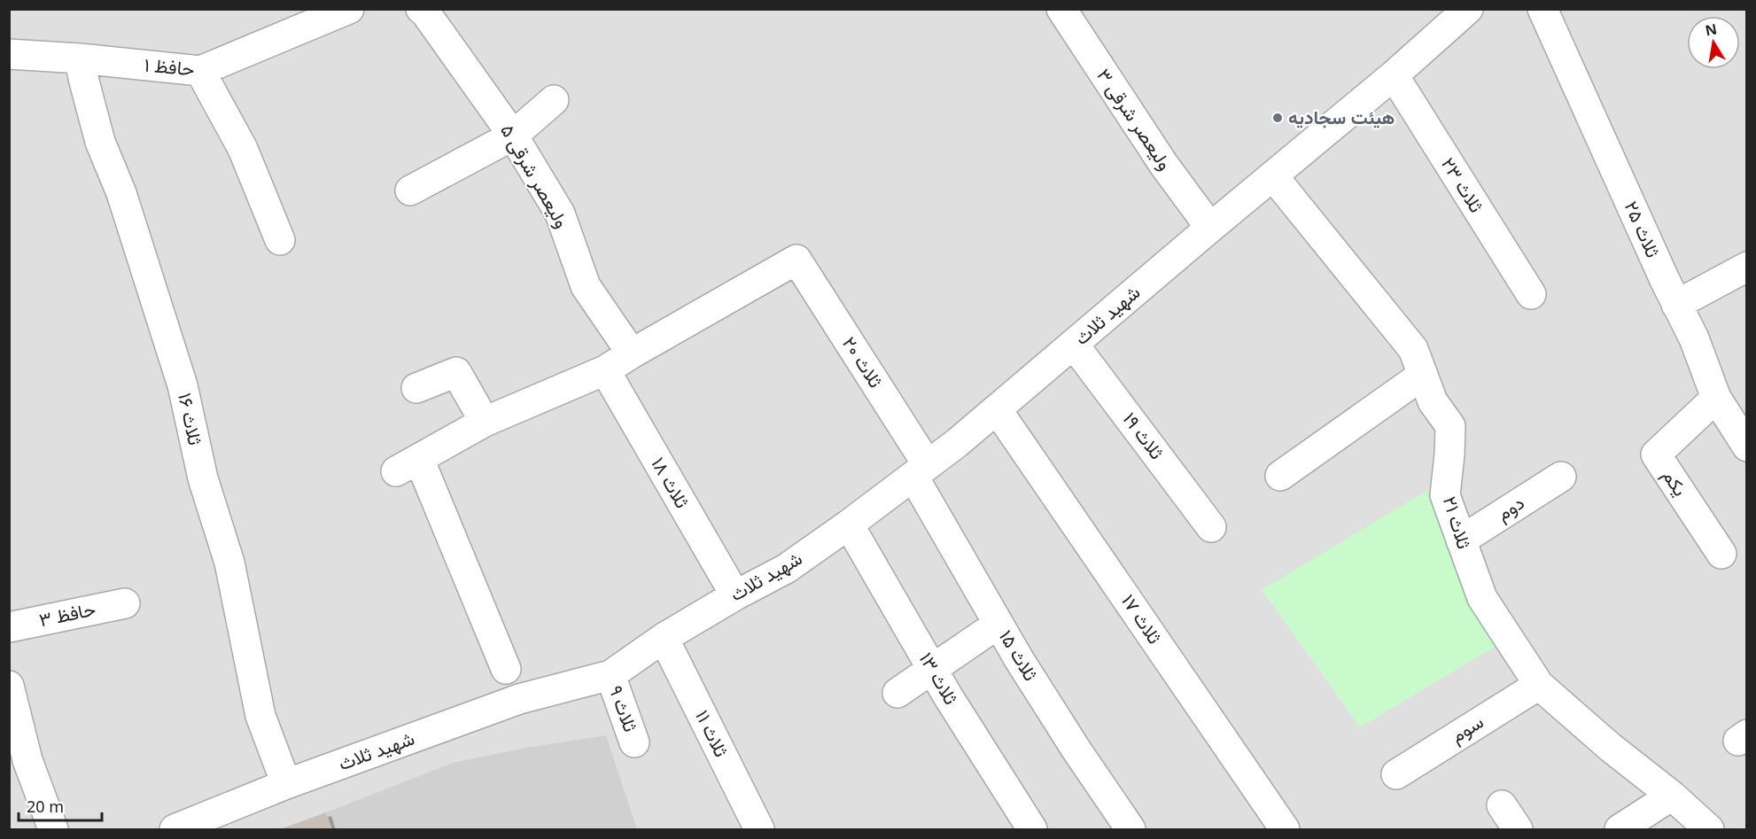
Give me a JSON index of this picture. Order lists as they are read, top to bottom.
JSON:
{
  "streets": {
    "street": [
      "حافظ ۱",
      "ولیعصر شرقی ۳",
      "ولیعصر شرقی ۵",
      "ثلاث ۲۳",
      "ثلاث ۲۵",
      "شهید ثلاث",
      "ثلاث ۲۰",
      "ثلاث ۱۶",
      "ثلاث ۱۹",
      "ثلاث ۱۸",
      "یکم",
      "دوم",
      "ثلاث ۲۱",
      "حافظ ۳",
      "ثلاث ۱۷",
      "ثلاث ۱۵",
      "ثلاث ۱۳",
      "ثلاث ۹",
      "سوم",
      "ثلاث ۱۱"
    ]
  },
  "crossings": [
    ["حافظ ۱", "ثلاث ۱۶"],
    ["ولیعصر شرقی ۳", "شهید ثلاث"],
    ["ولیعصر شرقی ۵", "ثلاث ۲۰"],
    ["ثلاث ۲۳", "شهید ثلاث"],
    ["ثلاث ۲۵", "یکم"],
    ["شهید ثلاث", "ثلاث ۲۰"],
    ["شهید ثلاث", "ثلاث ۱۶"],
    ["شهید ثلاث", "ثلاث ۱۹"],
    ["شهید ثلاث", "ثلاث ۱۸"],
    ["شهید ثلاث", "ثلاث ۲۱"],
    ["شهید ثلاث", "ثلاث ۱۷"],
    ["شهید ثلاث", "ثلاث ۱۵"],
    ["شهید ثلاث", "ثلاث ۱۳"],
    ["شهید ثلاث", "ثلاث ۹"],
    ["شهید ثلاث", "ثلاث ۱۱"],
    ["ثلاث ۲۰", "ثلاث ۱۵"],
    ["دوم", "ثلاث ۲۱"],
    ["ثلاث ۲۱", "سوم"]
  ],
  "places": ["هیئت سجادیه"],
  "scale_bar": "20 m",
  "north": "top"
}
